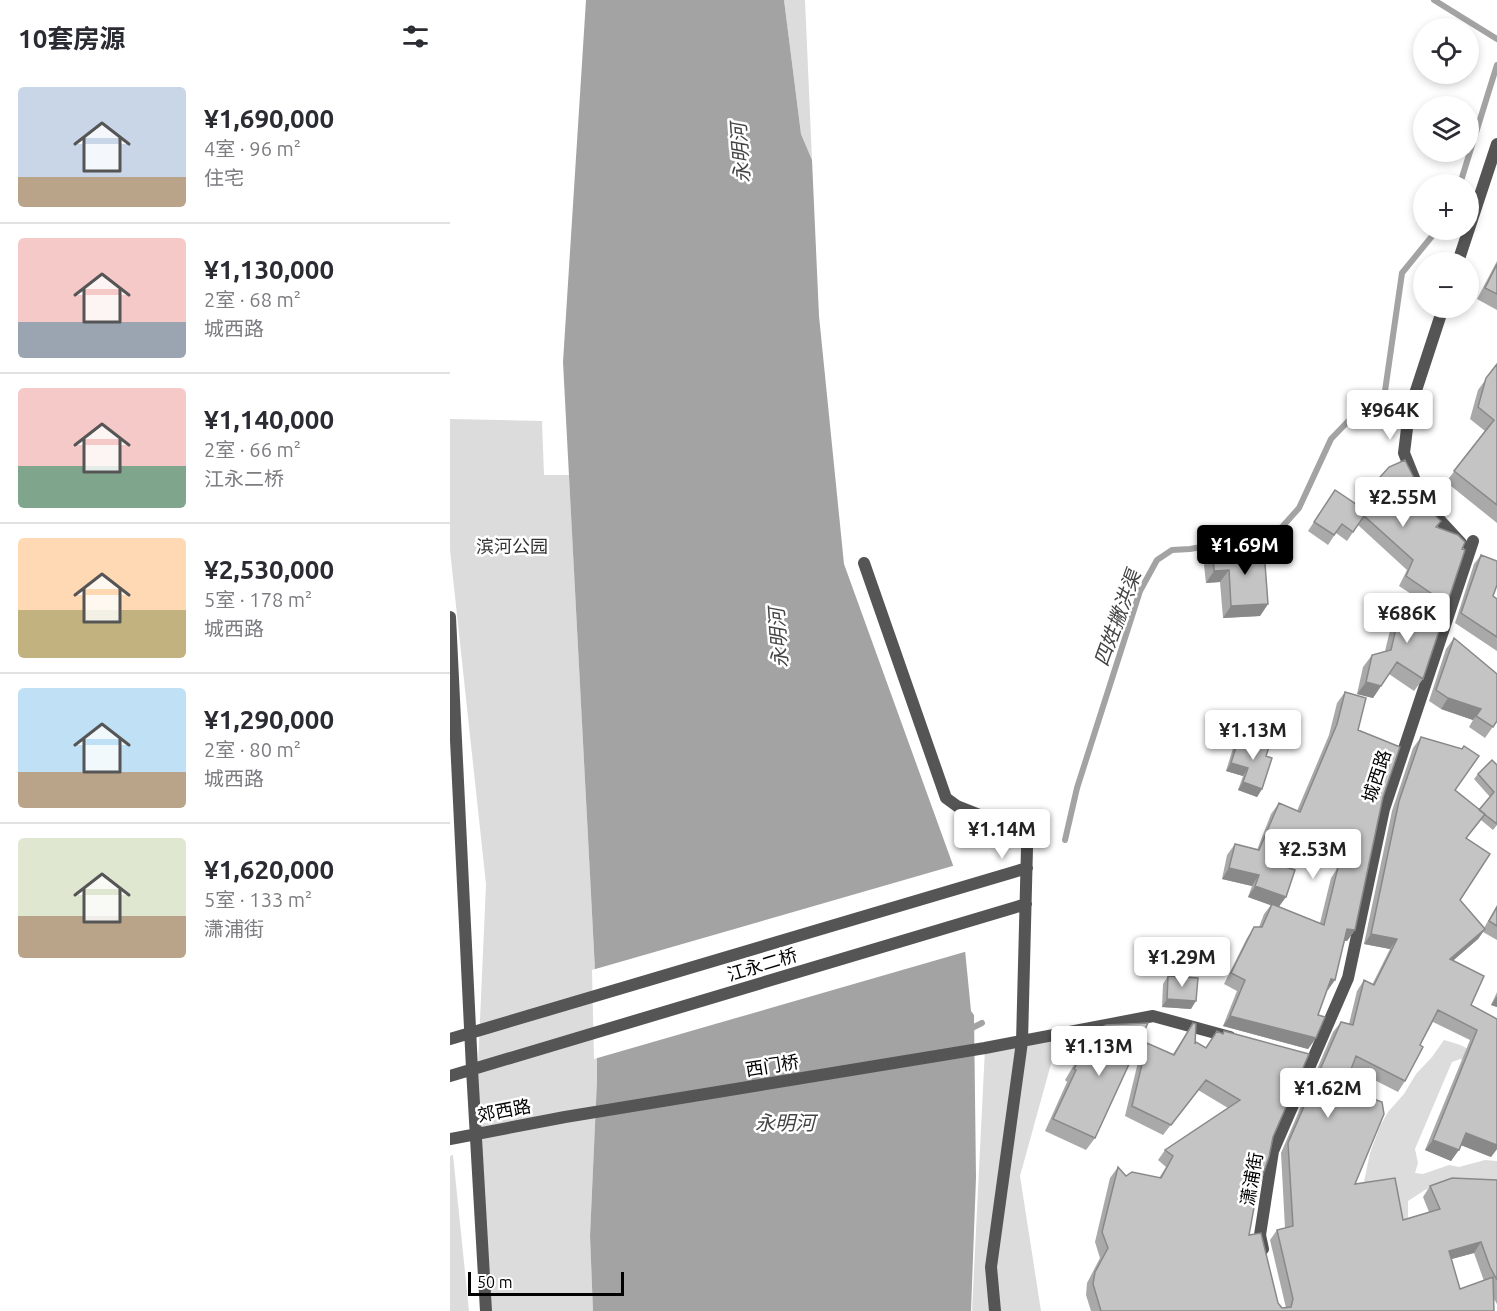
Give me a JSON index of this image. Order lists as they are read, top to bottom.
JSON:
{
  "streets": {
    "street": [
      "城西路",
      "江永二桥",
      "西门桥",
      "郊西路",
      "潇浦街"
    ]
  },
  "crossings": [
    ["城西路", "潇浦街"],
    ["西门桥", "郊西路"]
  ],
  "water": ["永明河", "四姓撇洪渠"],
  "parks": ["滨河公园"],
  "scale_bar": "50 m",
  "page": {
    "heading": "10套房源",
    "map_buttons": ["+", "−"],
    "list": [
      {
        "name": "¥1,690,000",
        "note": "4室 · 96 m² · 住宅"
      },
      {
        "name": "¥1,130,000",
        "note": "2室 · 68 m² · 城西路"
      },
      {
        "name": "¥1,140,000",
        "note": "2室 · 66 m² · 江永二桥"
      },
      {
        "name": "¥2,530,000",
        "note": "5室 · 178 m² · 城西路"
      },
      {
        "name": "¥1,290,000",
        "note": "2室 · 80 m² · 城西路"
      },
      {
        "name": "¥1,620,000",
        "note": "5室 · 133 m² · 潇浦街"
      }
    ],
    "price": [
      "¥964K",
      "¥2.55M",
      "¥1.69M",
      "¥686K",
      "¥1.13M",
      "¥1.14M",
      "¥2.53M",
      "¥1.29M",
      "¥1.13M",
      "¥1.62M"
    ],
    "scale": "50 m"
  }
}
